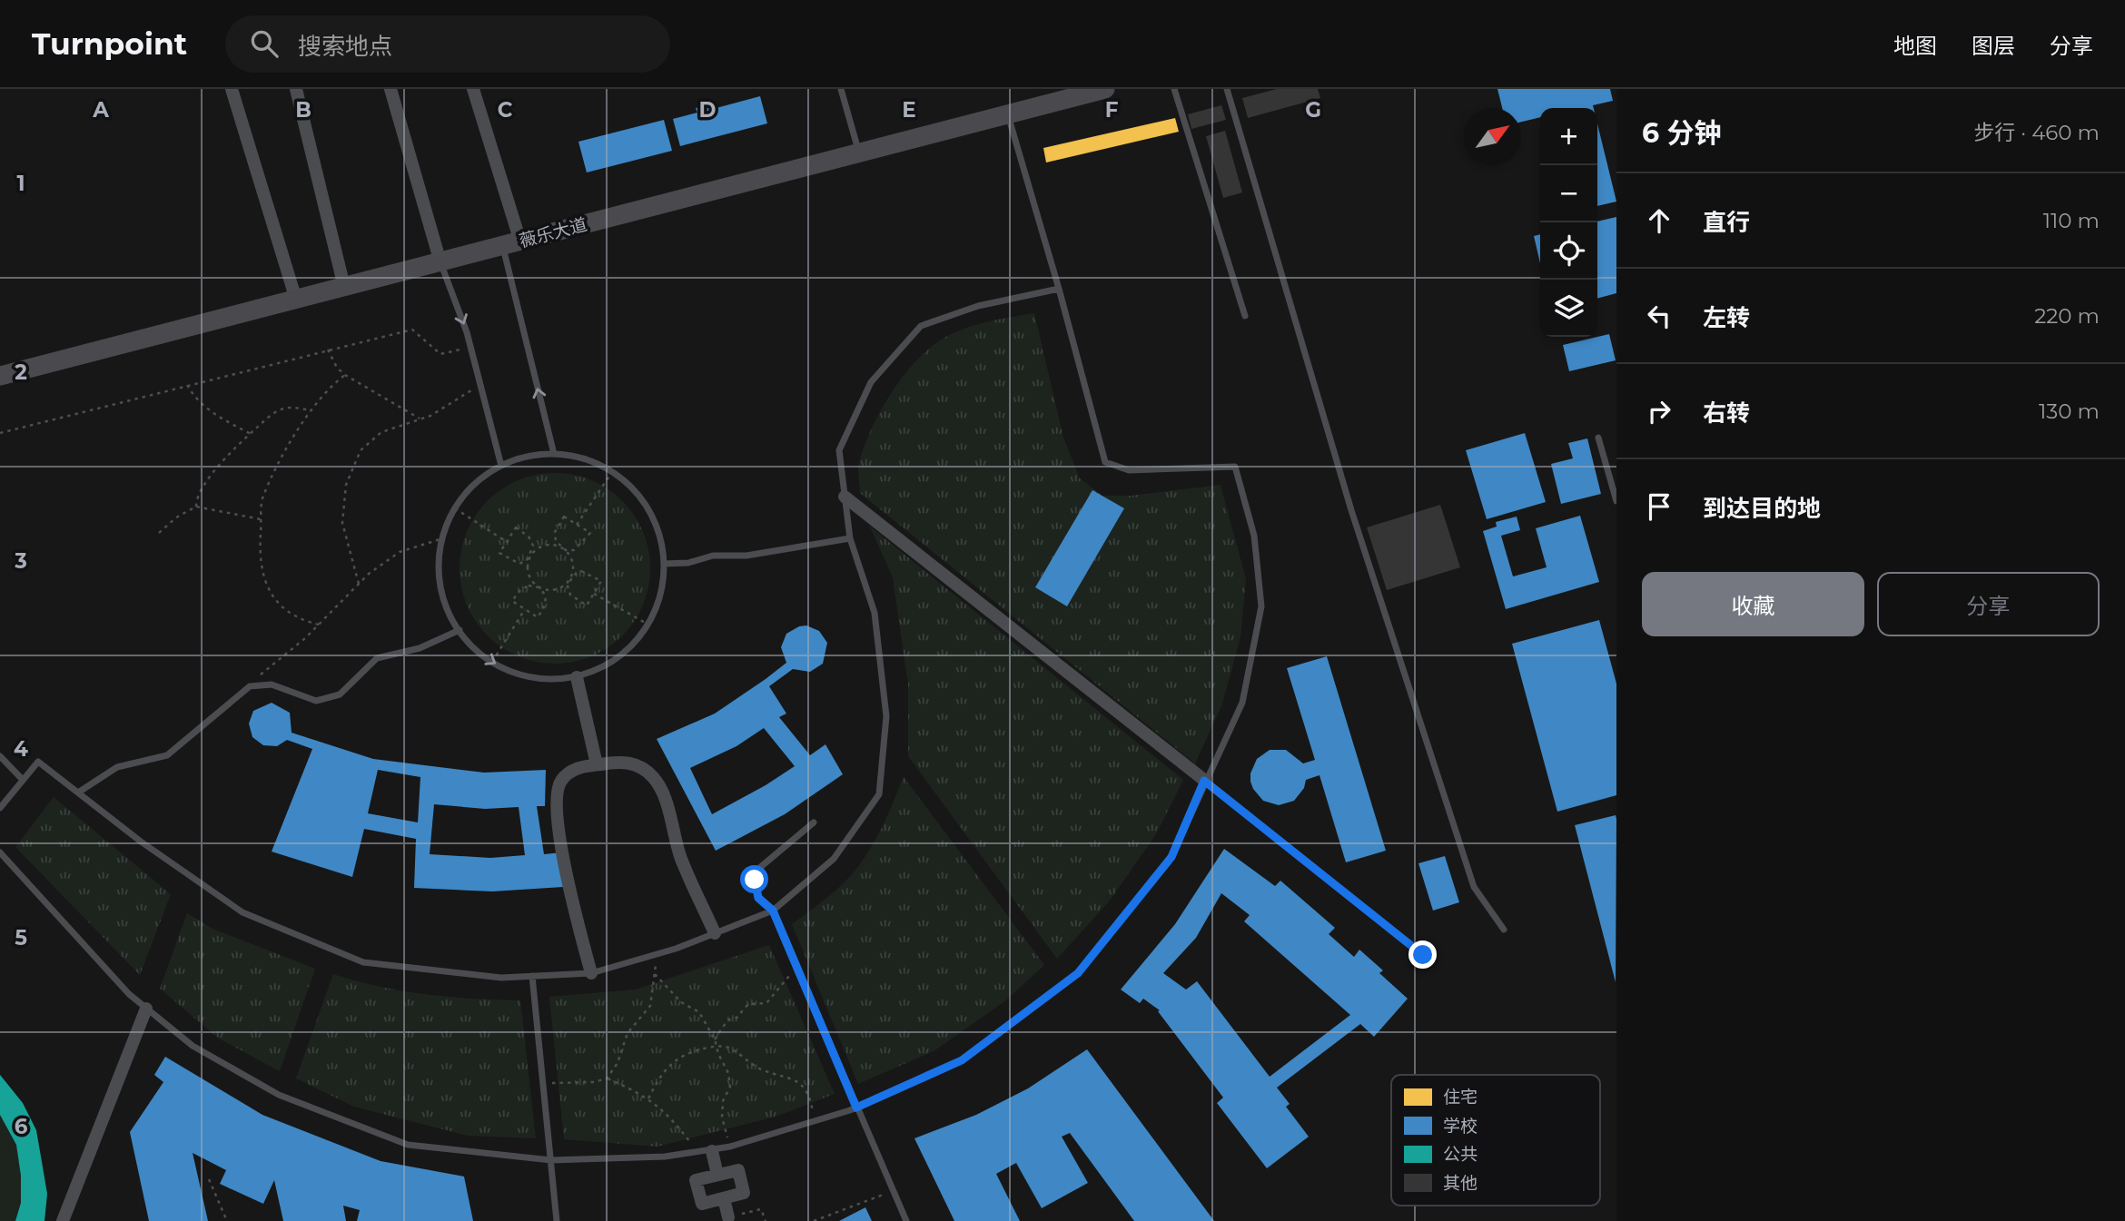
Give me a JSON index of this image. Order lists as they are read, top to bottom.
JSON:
{
  "streets": {
    "main road": ["薇乐大道"]
  },
  "legend": [
    "住宅",
    "学校",
    "公共",
    "其他"
  ],
  "north": "top right",
  "page": {
    "header": "Turnpoint",
    "search": "搜索地点",
    "nav": ["地图", "图层", "分享"],
    "heading": ["6 分钟", "步行 · 460 m"],
    "map_buttons": ["+", "−"],
    "list": [
      ["直行", "110 m"],
      ["左转", "220 m"],
      ["右转", "130 m"],
      "到达目的地"
    ],
    "buttons": ["收藏", "分享"]
  },
  "grid": {
    "columns": [
      "A",
      "B",
      "C",
      "D",
      "E",
      "F",
      "G"
    ],
    "rows": [
      "1",
      "2",
      "3",
      "4",
      "5",
      "6"
    ]
  }
}
